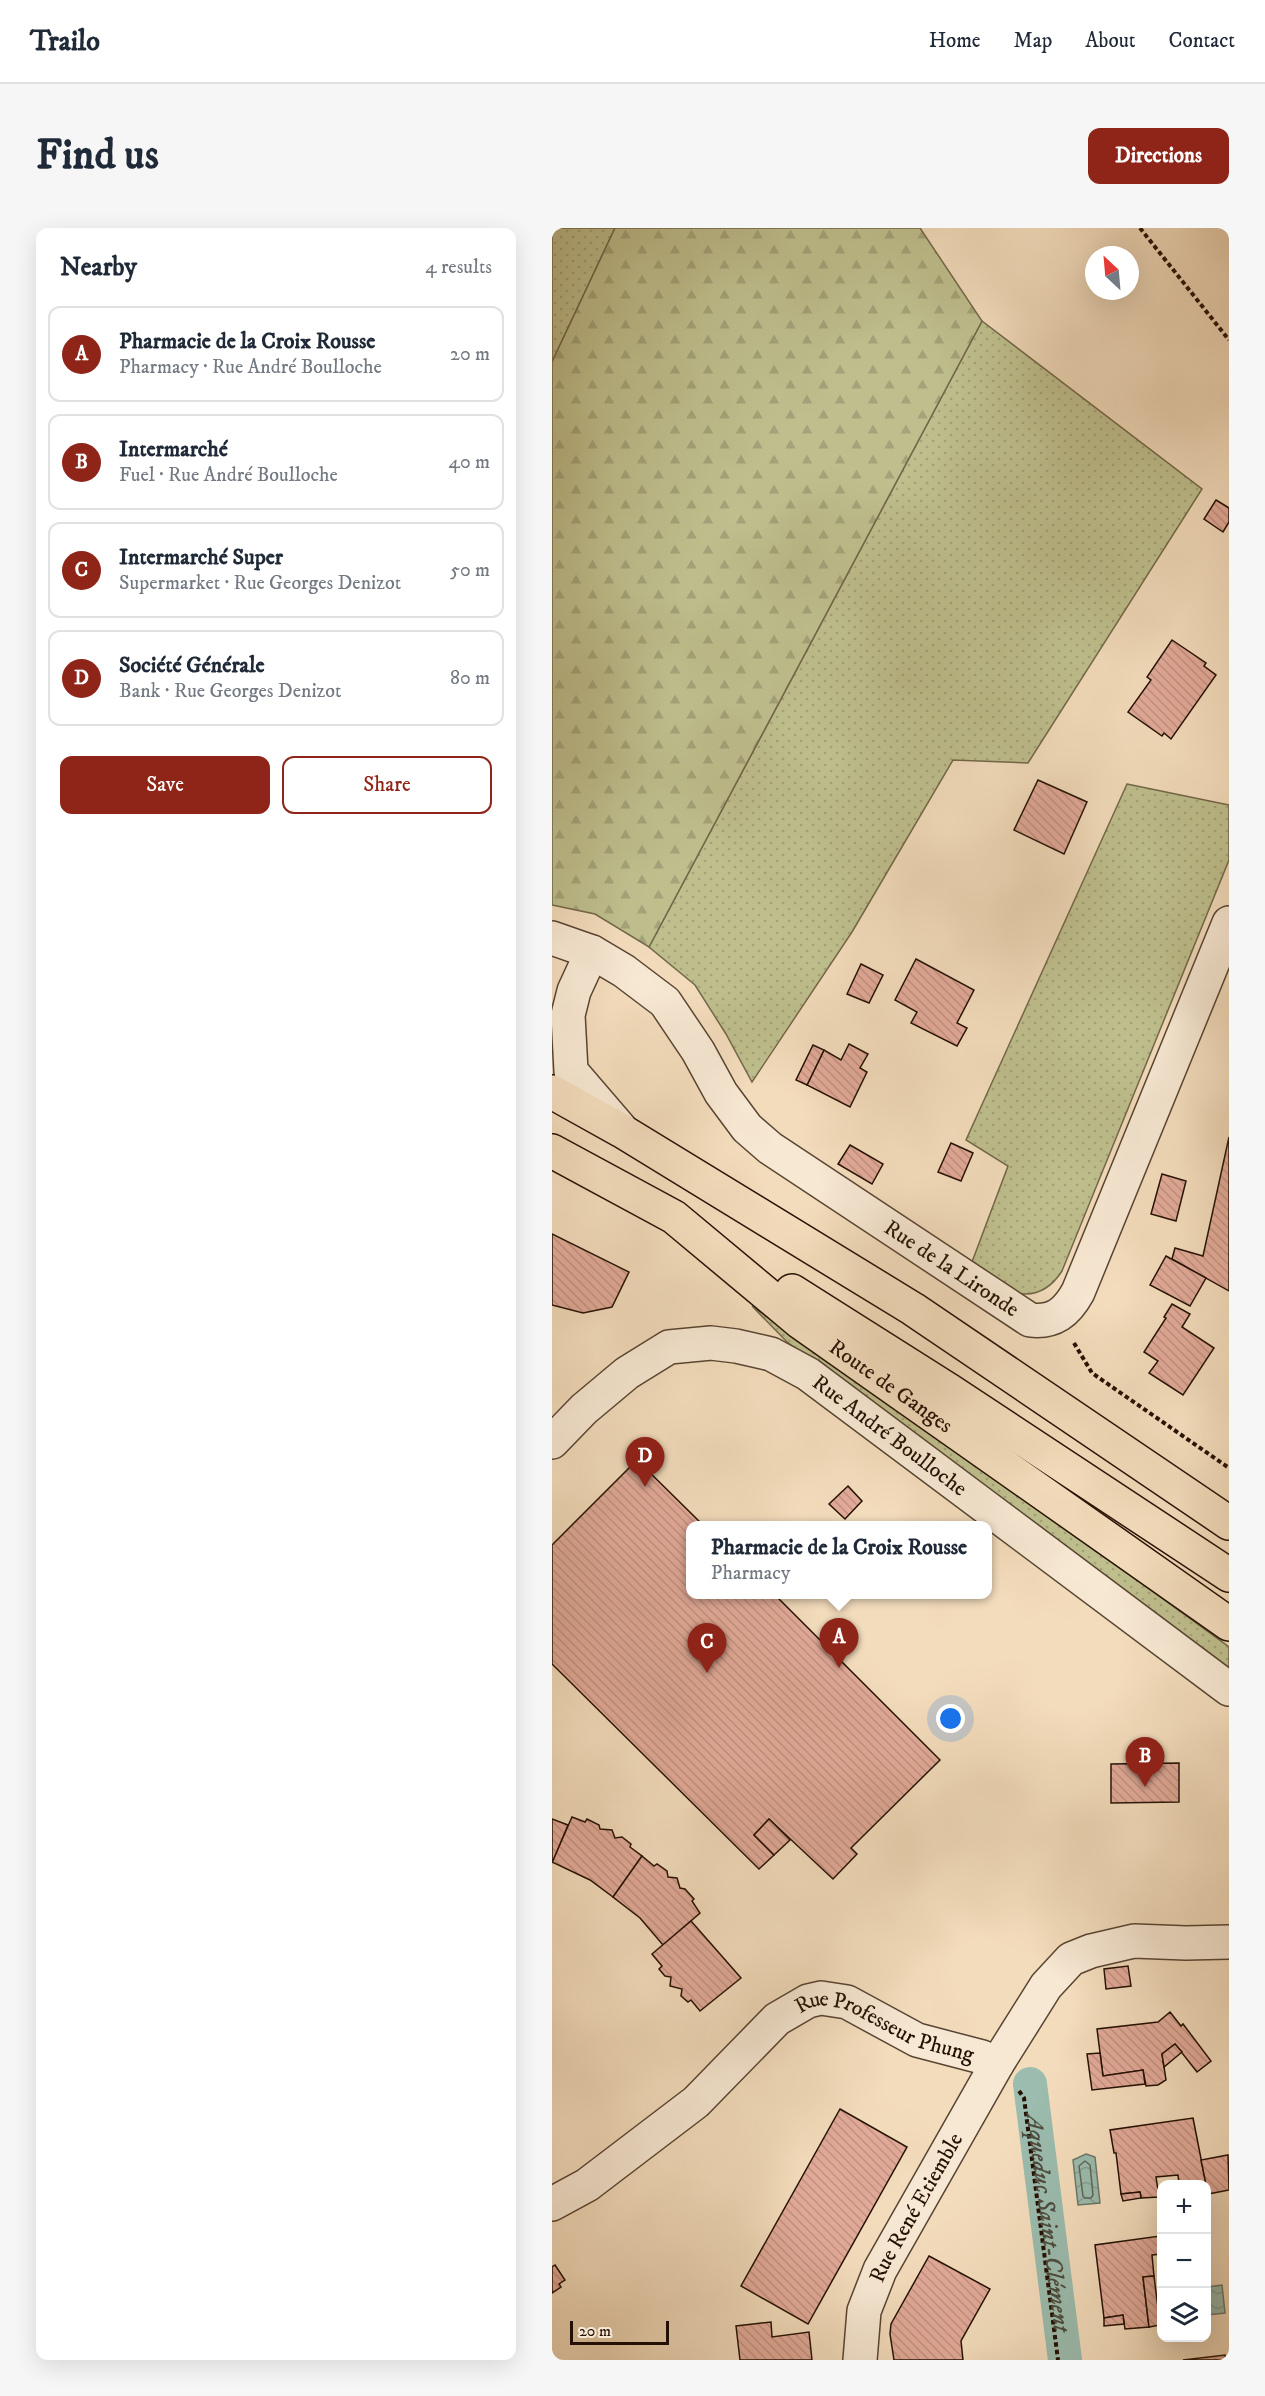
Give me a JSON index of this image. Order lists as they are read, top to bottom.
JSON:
{
  "streets": {
    "main road": ["Route de Ganges"],
    "street": [
      "Rue de la Lironde",
      "Rue André Boulloche",
      "Rue Professeur Phung",
      "Rue René Etiemble"
    ]
  },
  "crossings": [
    ["Rue Professeur Phung", "Rue René Etiemble"]
  ],
  "water": ["Aqueduc Saint-Clément"],
  "scale_bar": "20 m",
  "north": "top left",
  "page": {
    "header": "Trailo",
    "nav": [
      "Home",
      "Map",
      "About",
      "Contact"
    ],
    "buttons": [
      "Directions",
      ["Save", "Share"]
    ],
    "title": "Find us",
    "heading": ["Nearby", "4 results"],
    "list": [
      {
        "mark": "A",
        "name": "Pharmacie de la Croix Rousse",
        "note": "Pharmacy · Rue André Boulloche",
        "value": "20 m"
      },
      {
        "mark": "B",
        "name": "Intermarché",
        "note": "Fuel · Rue André Boulloche",
        "value": "40 m"
      },
      {
        "mark": "C",
        "name": "Intermarché Super",
        "note": "Supermarket · Rue Georges Denizot",
        "value": "50 m"
      },
      {
        "mark": "D",
        "name": "Société Générale",
        "note": "Bank · Rue Georges Denizot",
        "value": "80 m"
      }
    ],
    "pins": [
      "D",
      "A",
      "C",
      "B"
    ],
    "popup": ["Pharmacie de la Croix Rousse", "Pharmacy"],
    "map_buttons": ["+", "−"],
    "scale": "20 m"
  }
}
